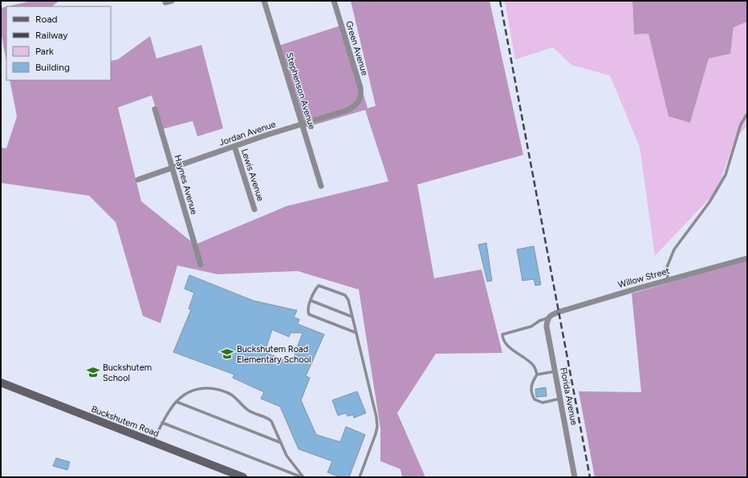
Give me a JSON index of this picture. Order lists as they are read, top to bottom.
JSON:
{
  "streets": {
    "main road": ["Buckshutem Road"],
    "street": [
      "Green Avenue",
      "Stephenson Avenue",
      "Jordan Avenue",
      "Lewis Avenue",
      "Haynes Avenue",
      "Willow Street",
      "Florida Avenue"
    ]
  },
  "crossings": [
    ["Green Avenue", "Jordan Avenue"],
    ["Stephenson Avenue", "Jordan Avenue"],
    ["Jordan Avenue", "Lewis Avenue"],
    ["Jordan Avenue", "Haynes Avenue"],
    ["Willow Street", "Florida Avenue"]
  ],
  "places": {
    "school or university": ["Buckshutem Road Elementary School", "Buckshutem School"]
  },
  "legend": [
    "Road",
    "Railway",
    "Park",
    "Building"
  ]
}
